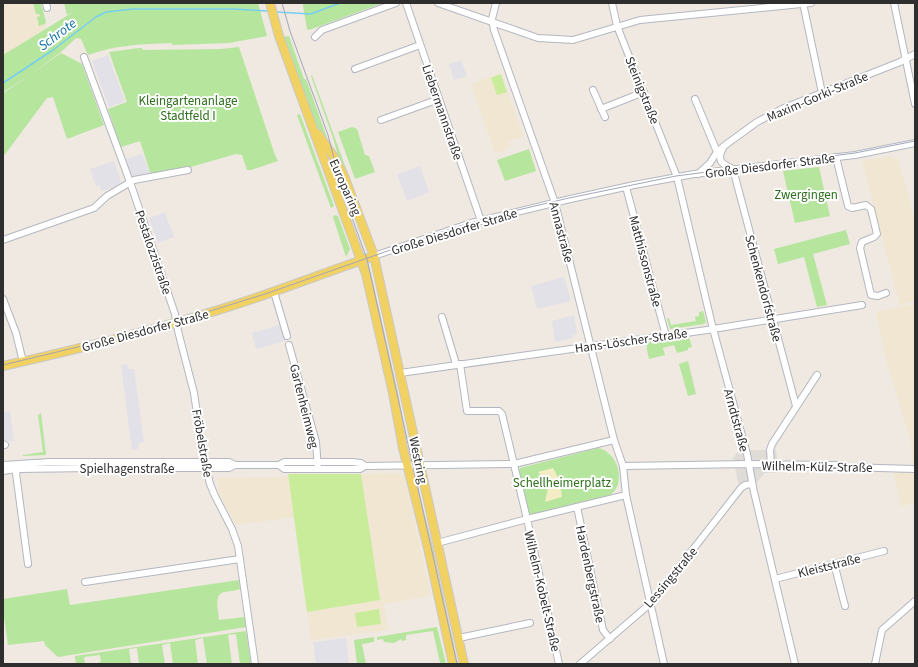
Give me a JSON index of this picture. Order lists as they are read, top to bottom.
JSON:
{
  "streets": {
    "main road": ["Große Diesdorfer Straße", "Europaring", "Westring"],
    "street": [
      "Steinigstraße",
      "Maxim-Gorki-Straße",
      "Liebermannstraße",
      "Annastraße",
      "Pestalozzistraße",
      "Matthissonstraße",
      "Schenkendorfstraße",
      "Hans-Löscher-Straße",
      "Gartenheimweg",
      "Arndtstraße",
      "Fröbelstraße",
      "Wilhelm-Külz-Straße",
      "Spielhagenstraße",
      "Kleiststraße",
      "Hardenbergstraße",
      "Lessingstraße",
      "Wilhelm-Kobelt-Straße"
    ]
  },
  "crossings": [
    ["Steinigstraße", "Große Diesdorfer Straße"],
    ["Steinigstraße", "Arndtstraße"],
    ["Maxim-Gorki-Straße", "Große Diesdorfer Straße"],
    ["Liebermannstraße", "Große Diesdorfer Straße"],
    ["Große Diesdorfer Straße", "Europaring"],
    ["Große Diesdorfer Straße", "Annastraße"],
    ["Große Diesdorfer Straße", "Pestalozzistraße"],
    ["Große Diesdorfer Straße", "Matthissonstraße"],
    ["Große Diesdorfer Straße", "Schenkendorfstraße"],
    ["Große Diesdorfer Straße", "Arndtstraße"],
    ["Große Diesdorfer Straße", "Fröbelstraße"],
    ["Große Diesdorfer Straße", "Westring"],
    ["Europaring", "Westring"],
    ["Annastraße", "Hans-Löscher-Straße"],
    ["Annastraße", "Wilhelm-Külz-Straße"],
    ["Annastraße", "Lessingstraße"],
    ["Pestalozzistraße", "Fröbelstraße"],
    ["Matthissonstraße", "Hans-Löscher-Straße"],
    ["Schenkendorfstraße", "Hans-Löscher-Straße"],
    ["Hans-Löscher-Straße", "Arndtstraße"],
    ["Hans-Löscher-Straße", "Westring"],
    ["Gartenheimweg", "Spielhagenstraße"],
    ["Arndtstraße", "Wilhelm-Külz-Straße"],
    ["Arndtstraße", "Kleiststraße"],
    ["Arndtstraße", "Lessingstraße"],
    ["Fröbelstraße", "Spielhagenstraße"],
    ["Westring", "Spielhagenstraße"],
    ["Hardenbergstraße", "Lessingstraße"]
  ],
  "water": ["Schrote"],
  "parks": ["Kleingartenanlage Stadtfeld I", "Zwergingen", "Schellheimerplatz"]
}
